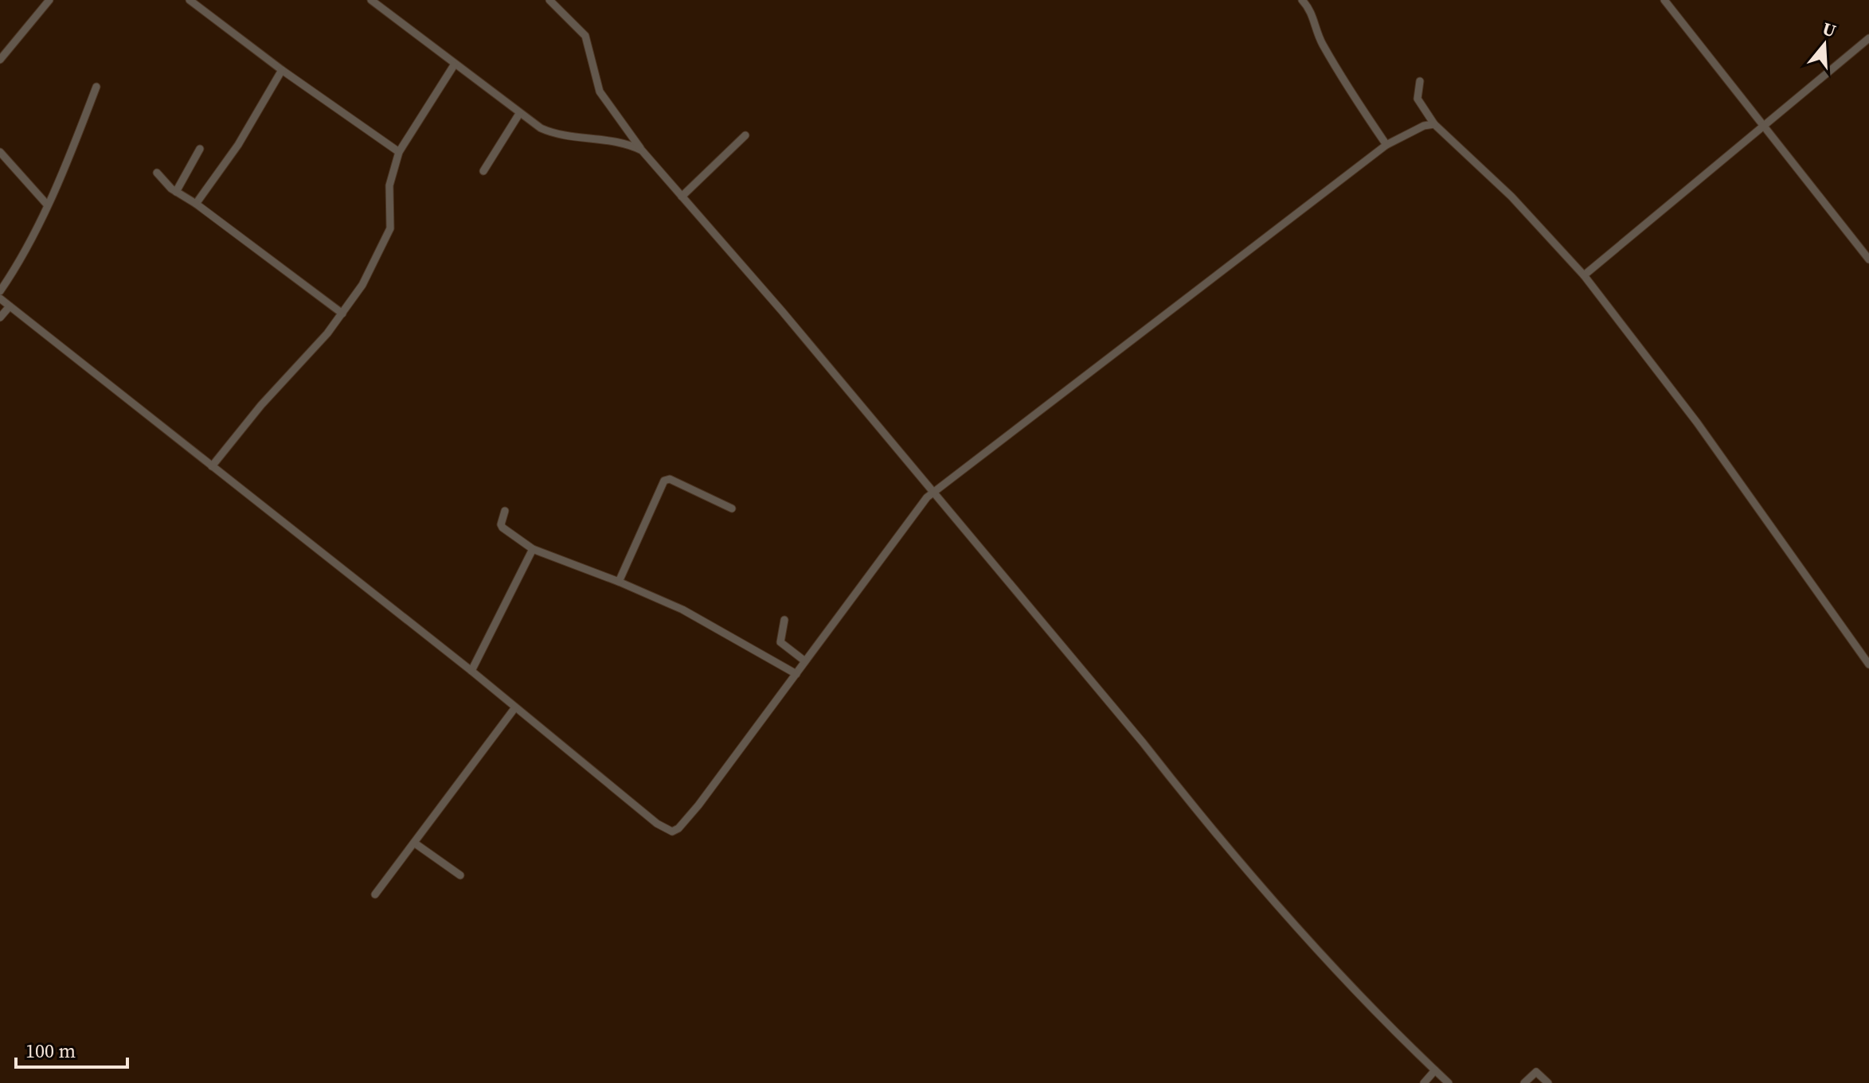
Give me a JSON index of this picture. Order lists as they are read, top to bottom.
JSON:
{
  "scale_bar": "100 m",
  "north": "top"
}
